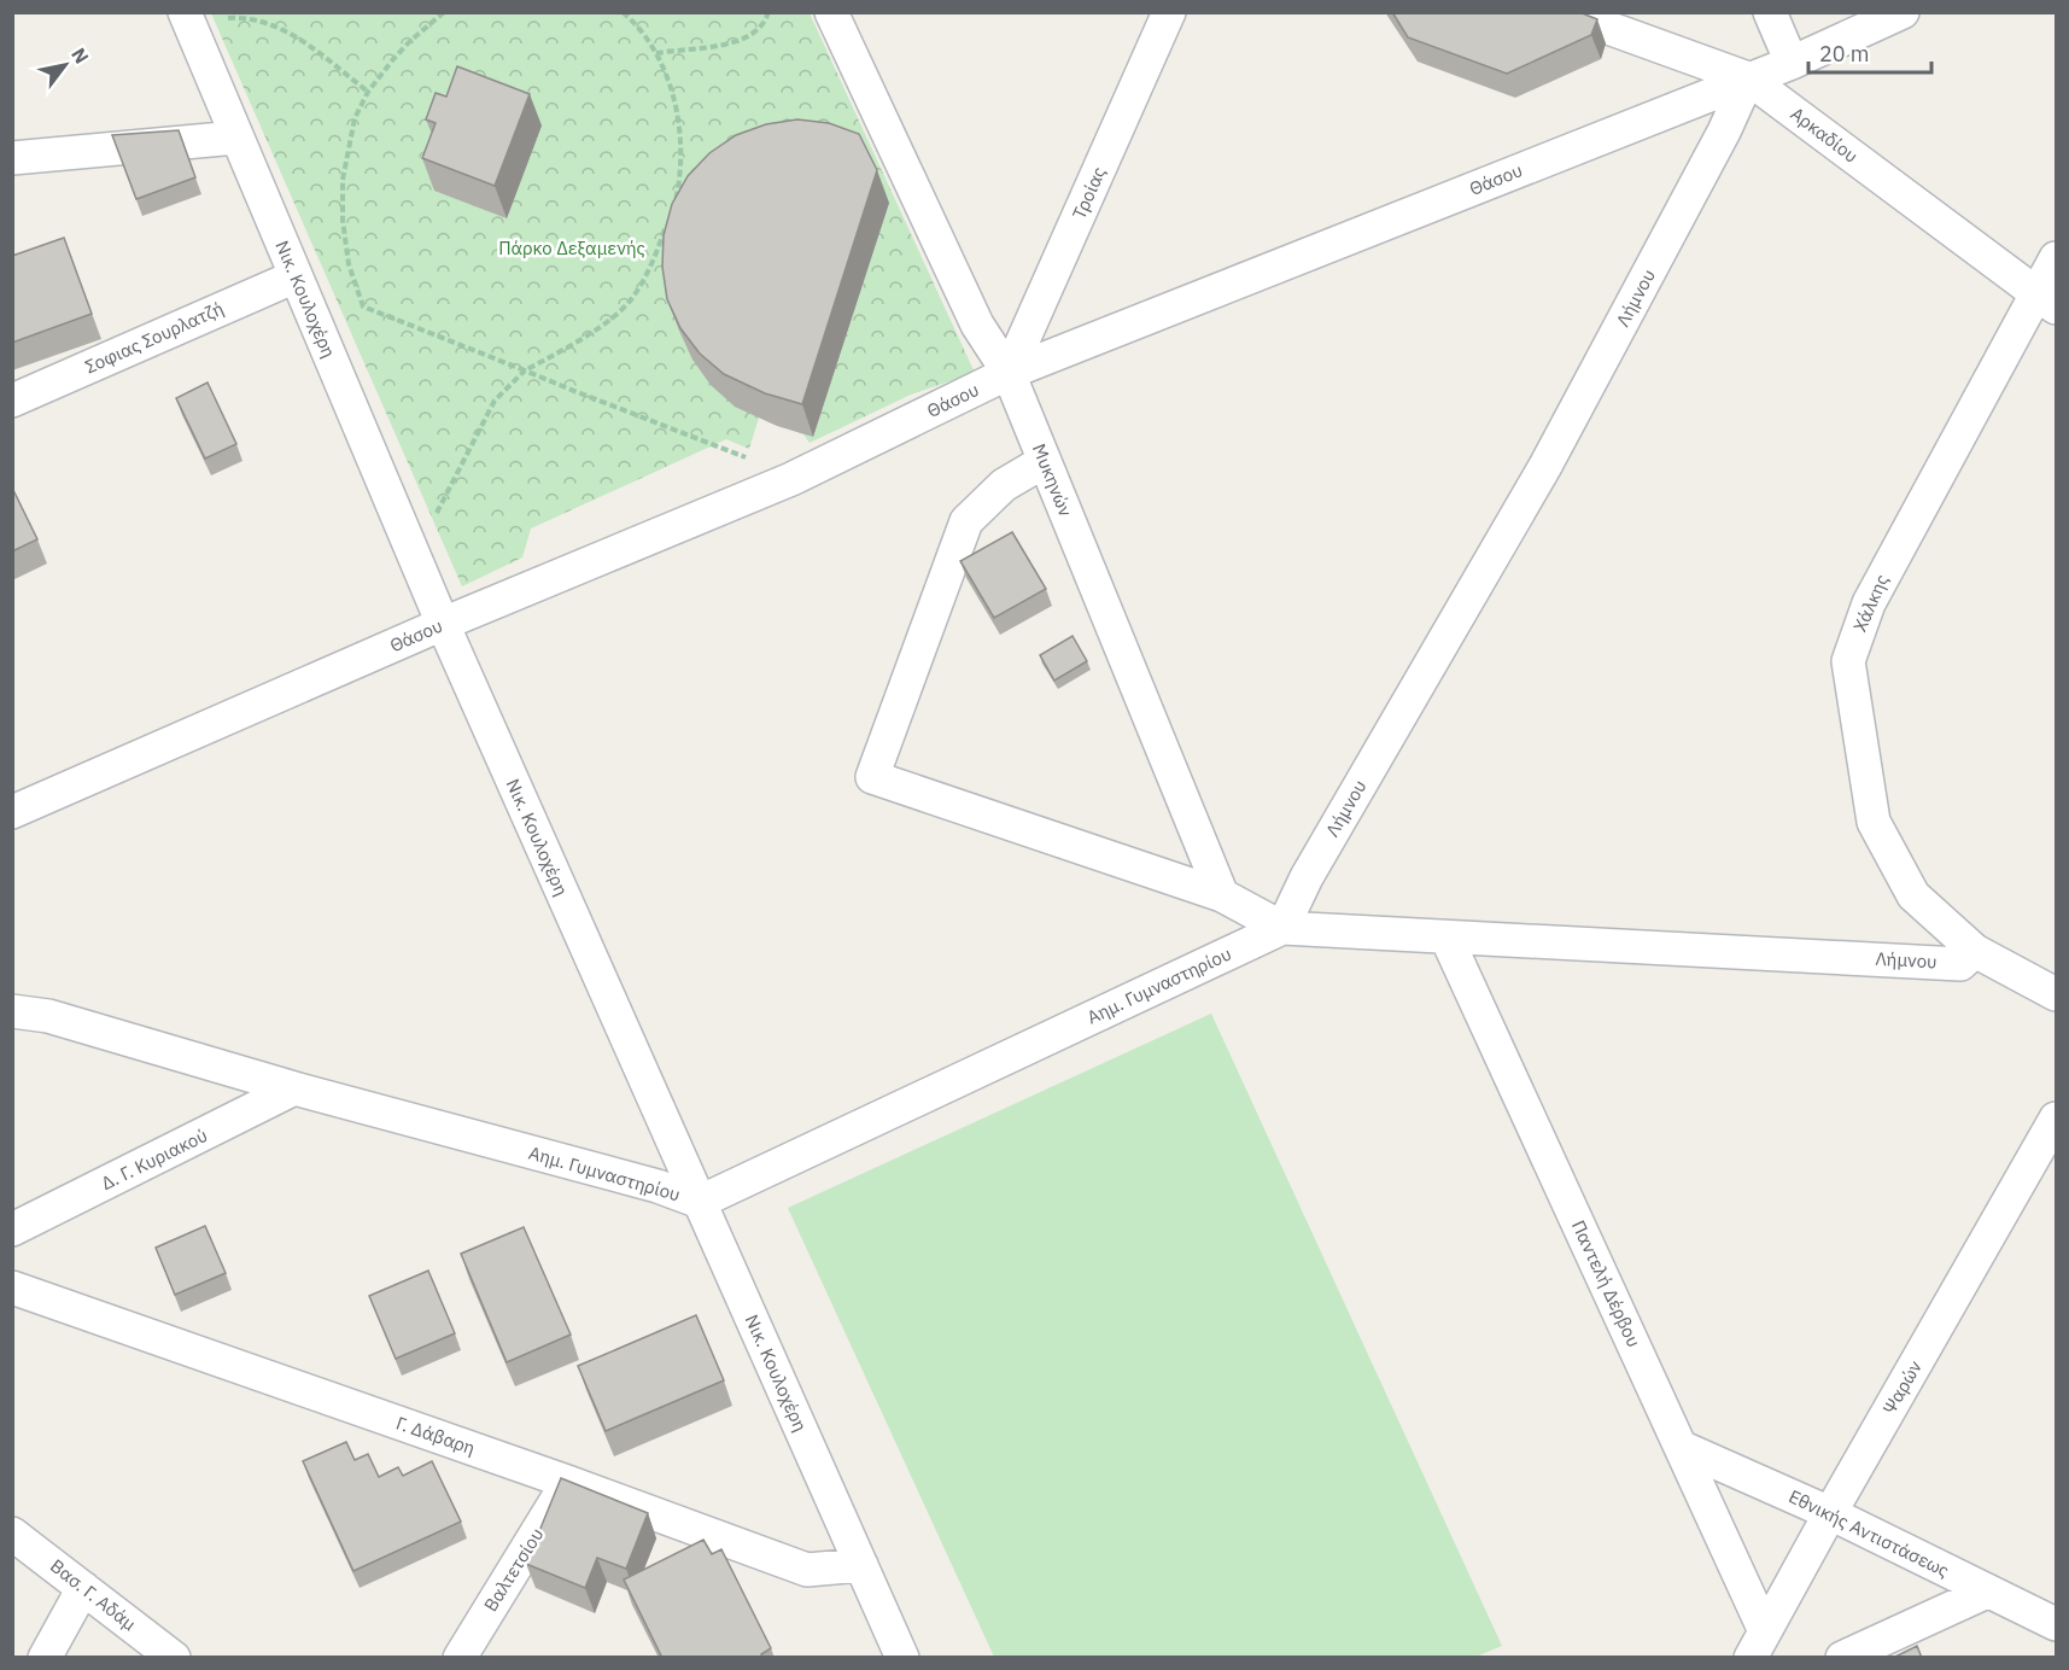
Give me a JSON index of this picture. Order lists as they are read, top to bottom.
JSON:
{
  "streets": {
    "street": [
      "Αρκαδίου",
      "Θάσου",
      "Τροίας",
      "Λήμνου",
      "Νικ. Κουλοχέρη",
      "Σοφιας Σουρλατζή",
      "Μυκηνών",
      "Χάλκης",
      "Αημ. Γυμναστηρίου",
      "Δ. Γ. Κυριακού",
      "Παντελή Δέρβου",
      "Ψαρών",
      "Γ. Δάβαρη",
      "Εθνικής Αντιστάσεως",
      "Βαλτετσίου",
      "Βασ. Γ. Αδάμ"
    ]
  },
  "crossings": [
    ["Αρκαδίου", "Θάσου"],
    ["Αρκαδίου", "Λήμνου"],
    ["Αρκαδίου", "Χάλκης"],
    ["Θάσου", "Τροίας"],
    ["Θάσου", "Λήμνου"],
    ["Θάσου", "Νικ. Κουλοχέρη"],
    ["Θάσου", "Μυκηνών"],
    ["Τροίας", "Μυκηνών"],
    ["Λήμνου", "Χάλκης"],
    ["Λήμνου", "Αημ. Γυμναστηρίου"],
    ["Λήμνου", "Παντελή Δέρβου"],
    ["Νικ. Κουλοχέρη", "Σοφιας Σουρλατζή"],
    ["Νικ. Κουλοχέρη", "Αημ. Γυμναστηρίου"],
    ["Νικ. Κουλοχέρη", "Γ. Δάβαρη"],
    ["Αημ. Γυμναστηρίου", "Δ. Γ. Κυριακού"],
    ["Παντελή Δέρβου", "Ψαρών"],
    ["Παντελή Δέρβου", "Εθνικής Αντιστάσεως"],
    ["Ψαρών", "Εθνικής Αντιστάσεως"],
    ["Γ. Δάβαρη", "Βαλτετσίου"]
  ],
  "parks": ["Πάρκο Δεξαμενής"],
  "scale_bar": "20 m",
  "north": "top right"
}
